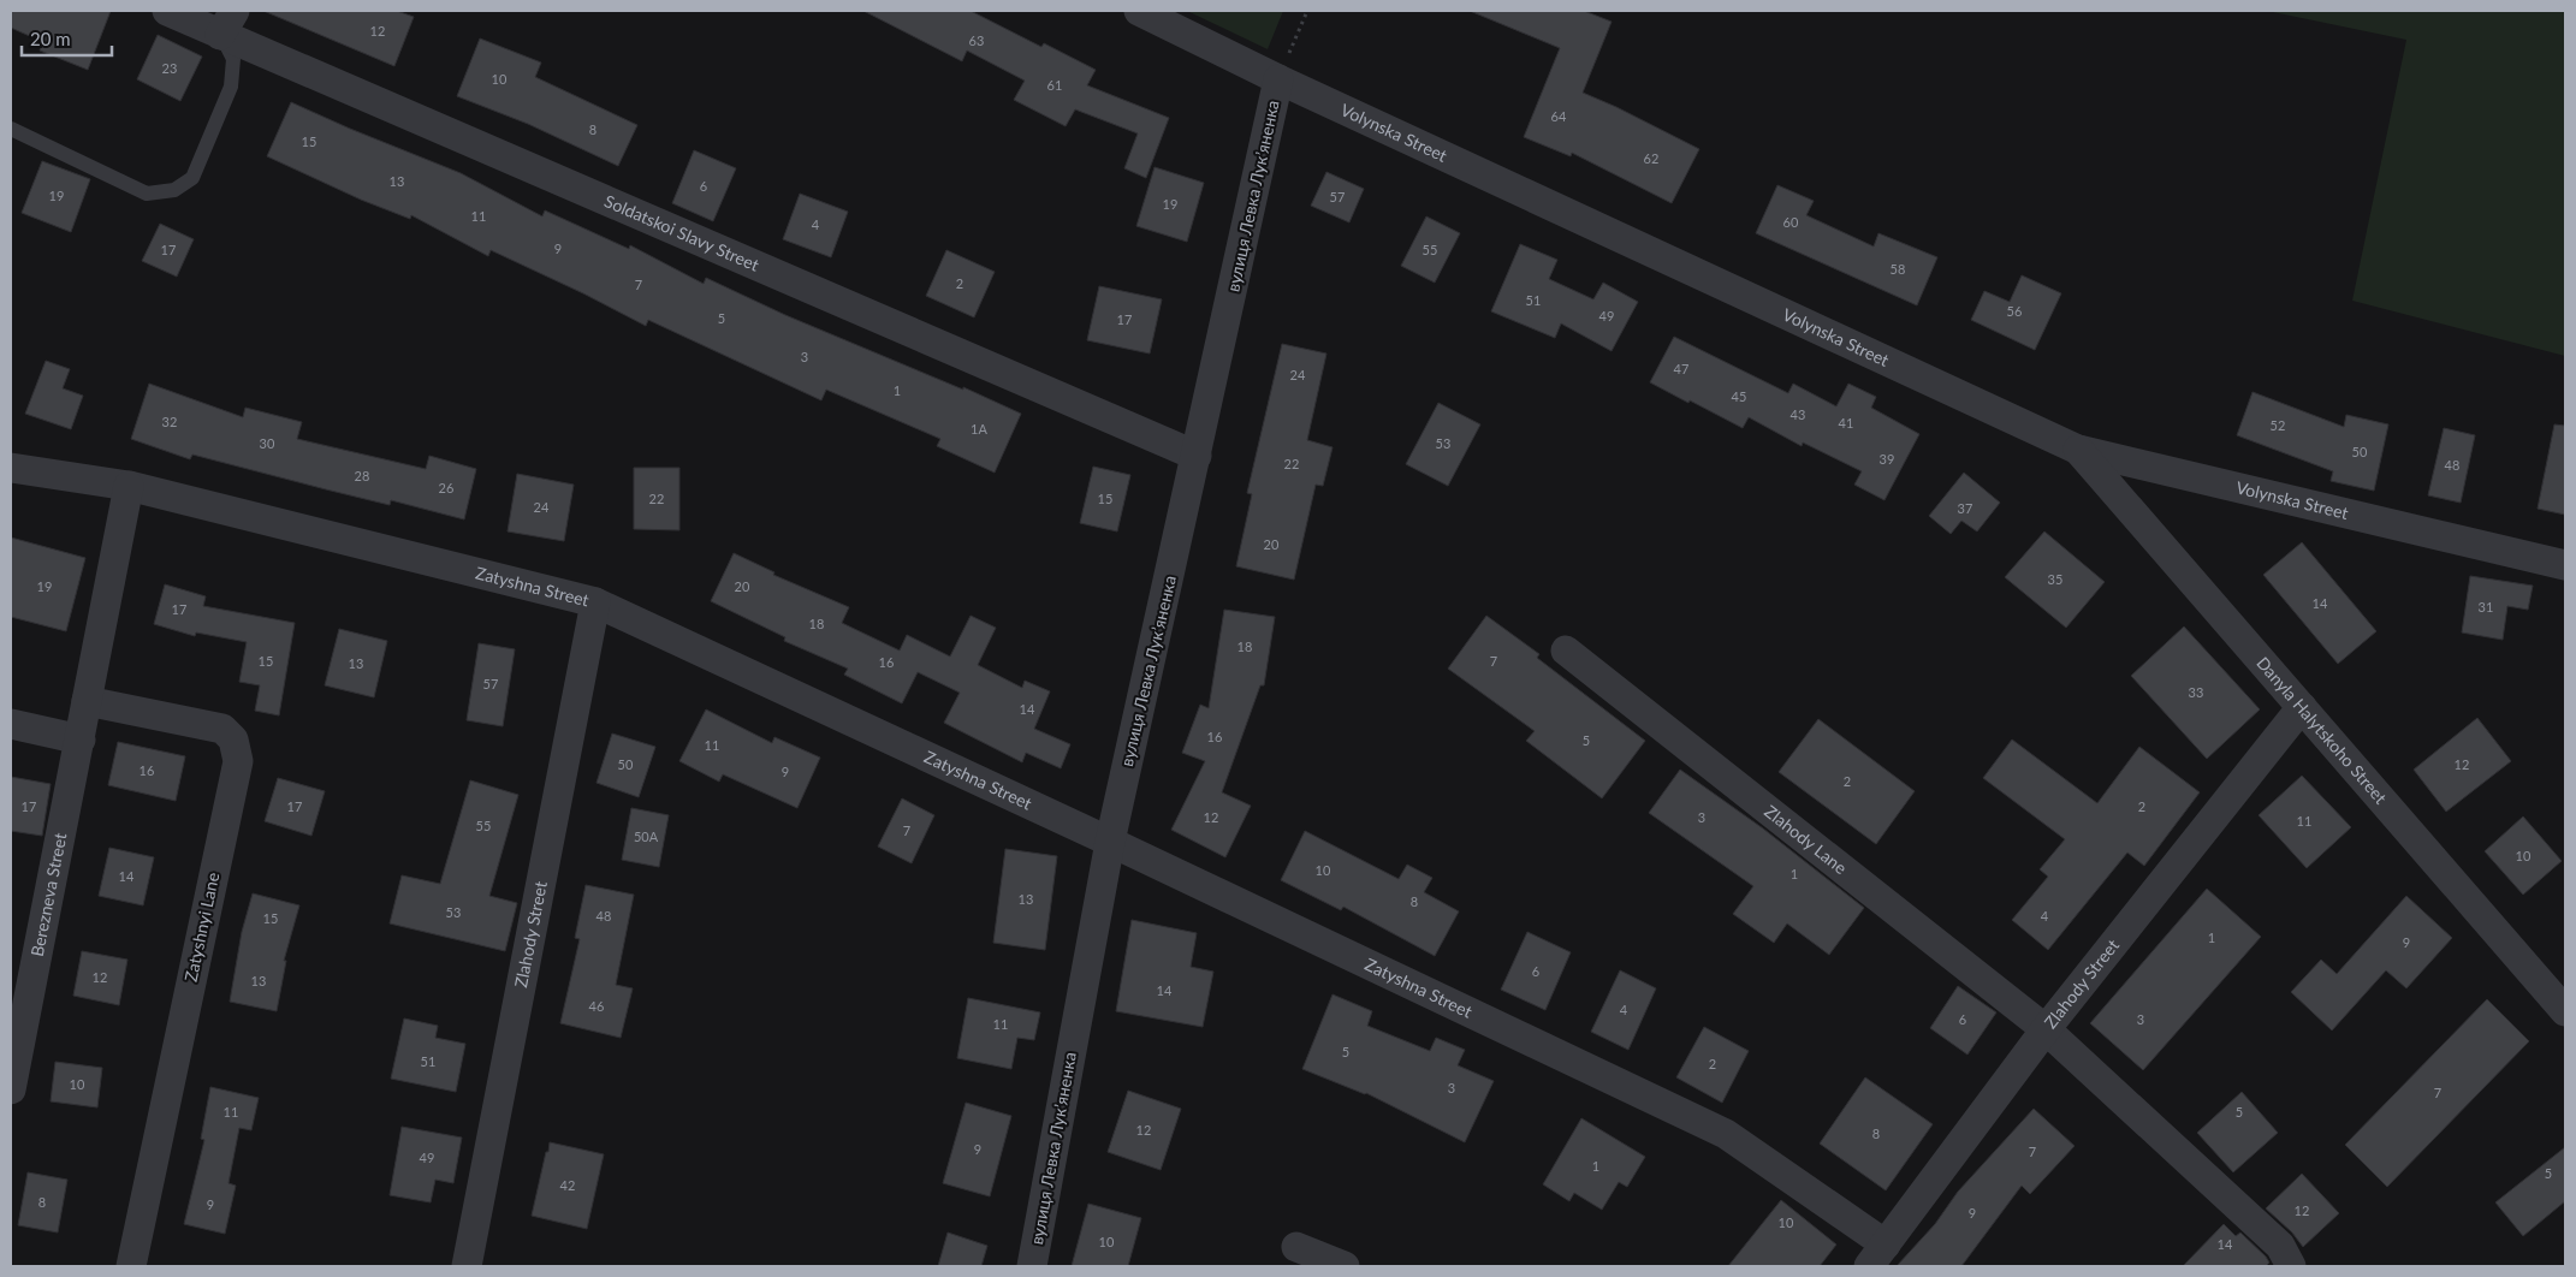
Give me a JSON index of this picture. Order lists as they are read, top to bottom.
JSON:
{
  "streets": {
    "street": [
      "Volynska Street",
      "вулиця Левка Лукʼяненка",
      "Soldatskoi Slavy Street",
      "Zatyshna Street",
      "Danyla Halytskoho Street",
      "Zlahody Lane",
      "Berezneva Street",
      "Zatyshnyi Lane",
      "Zlahody Street"
    ]
  },
  "crossings": [
    ["Volynska Street", "вулиця Левка Лукʼяненка"],
    ["Volynska Street", "Danyla Halytskoho Street"],
    ["вулиця Левка Лукʼяненка", "Soldatskoi Slavy Street"],
    ["вулиця Левка Лукʼяненка", "Zatyshna Street"],
    ["Zatyshna Street", "Berezneva Street"],
    ["Zatyshna Street", "Zlahody Street"],
    ["Danyla Halytskoho Street", "Zlahody Street"],
    ["Zlahody Lane", "Zlahody Street"],
    ["Berezneva Street", "Zatyshnyi Lane"]
  ],
  "house_numbers": [
    "12",
    "63",
    "23",
    "10",
    "61",
    "64",
    "8",
    "15",
    "62",
    "13",
    "6",
    "19",
    "57",
    "19",
    "11",
    "60",
    "4",
    "9",
    "17",
    "55",
    "58",
    "2",
    "7",
    "51",
    "56",
    "49",
    "5",
    "17",
    "3",
    "47",
    "24",
    "1",
    "45",
    "43",
    "32",
    "41",
    "52",
    "1А",
    "30",
    "53",
    "50",
    "39",
    "22",
    "48",
    "28",
    "26",
    "22",
    "15",
    "24",
    "37",
    "20",
    "35",
    "19",
    "20",
    "14",
    "31",
    "17",
    "18",
    "18",
    "15",
    "7",
    "16",
    "13",
    "57",
    "33",
    "14",
    "16",
    "5",
    "11",
    "50",
    "12",
    "16",
    "9",
    "2",
    "17",
    "17",
    "2",
    "12",
    "3",
    "11",
    "55",
    "7",
    "50А",
    "10",
    "10",
    "1",
    "14",
    "13",
    "8",
    "53",
    "48",
    "4",
    "15",
    "1",
    "9",
    "6",
    "12",
    "13",
    "14",
    "46",
    "4",
    "6",
    "3",
    "11",
    "5",
    "51",
    "2",
    "10",
    "3",
    "7",
    "11",
    "5",
    "12",
    "8",
    "9",
    "7",
    "49",
    "1",
    "5",
    "42",
    "8",
    "9",
    "12",
    "9",
    "10",
    "10",
    "14"
  ],
  "scale_bar": "20 m"
}
